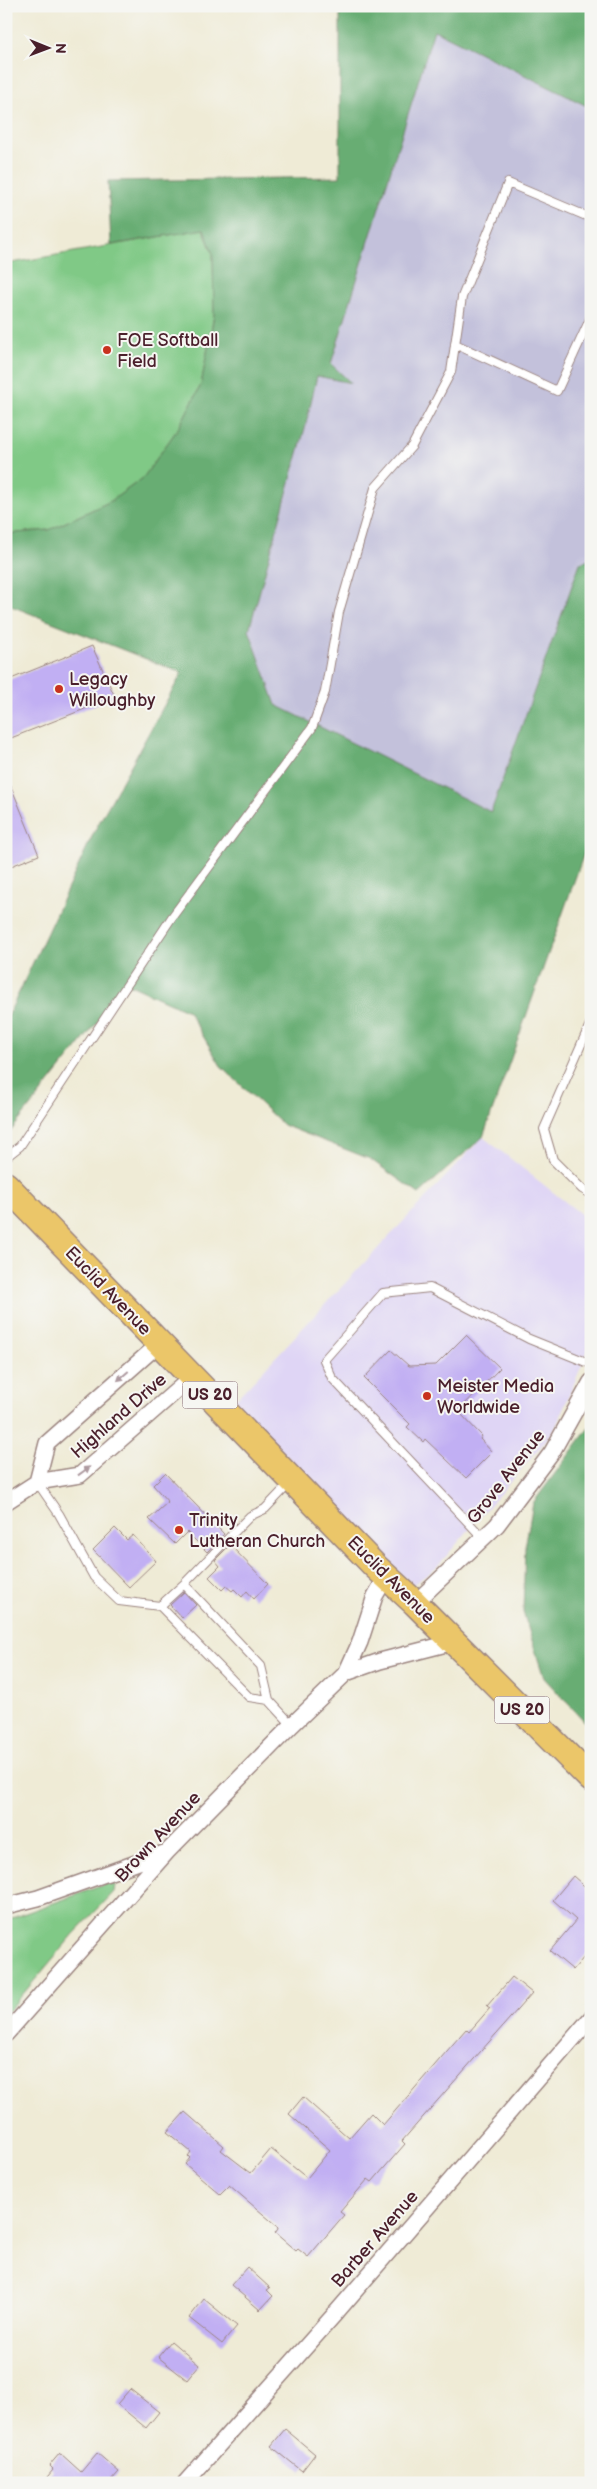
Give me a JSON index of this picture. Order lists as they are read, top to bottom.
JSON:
{
  "streets": {
    "main road": ["Euclid Avenue", "US 20"],
    "street": [
      "Highland Drive",
      "Grove Avenue",
      "Brown Avenue",
      "Barber Avenue"
    ]
  },
  "crossings": [
    ["Euclid Avenue", "Highland Drive"],
    ["Euclid Avenue", "Grove Avenue"],
    ["Euclid Avenue", "Brown Avenue"]
  ],
  "places": [
    "FOE Softball Field",
    "Legacy Willoughby",
    "Meister Media Worldwide",
    "Trinity Lutheran Church"
  ],
  "north": "right"
}
